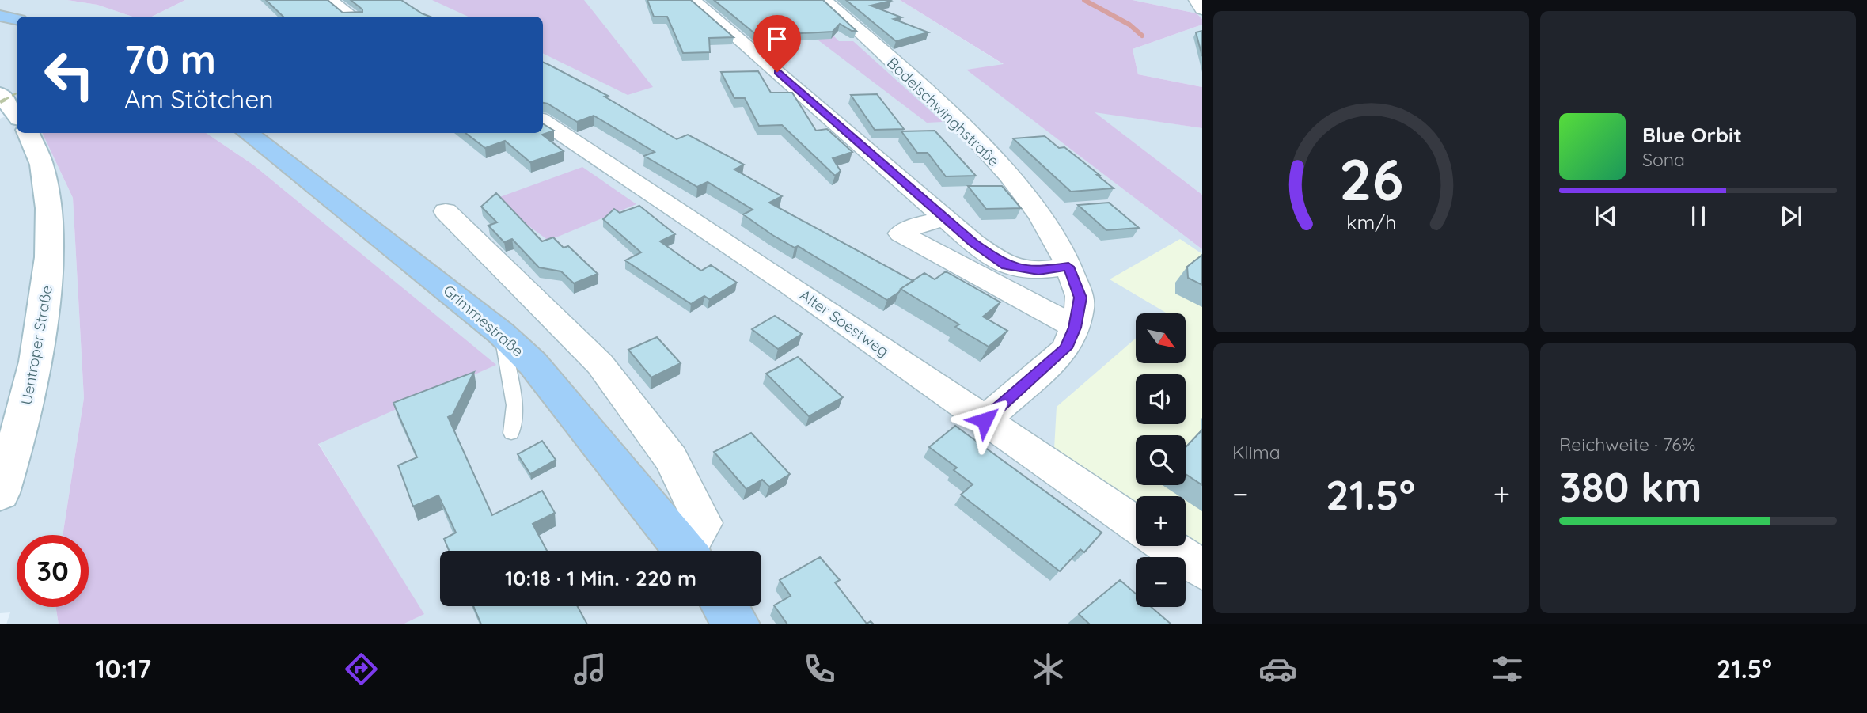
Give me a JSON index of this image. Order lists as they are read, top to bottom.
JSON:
{
  "streets": {
    "main road": ["Grimmestraße", "Uentroper Straße"],
    "street": ["Bodelschwinghstraße", "Alter Soestweg"]
  },
  "crossings": [
    ["Bodelschwinghstraße", "Alter Soestweg"]
  ],
  "north": "bottom right",
  "page": {
    "turn": ["70 m", "Am Stötchen"],
    "song": ["Blue Orbit", "Sona"],
    "map_buttons": ["+", "−"],
    "tile": [
      "Klima",
      ["Reichweite · 76%", "380 km"]
    ],
    "heat": ["−", "21.5°", "+"],
    "limit": "30",
    "trip": "10:18 · 1 Min. · 220 m",
    "tabs": ["10:17", "21.5°"],
    "gauge": ["26", "km/h"]
  }
}
